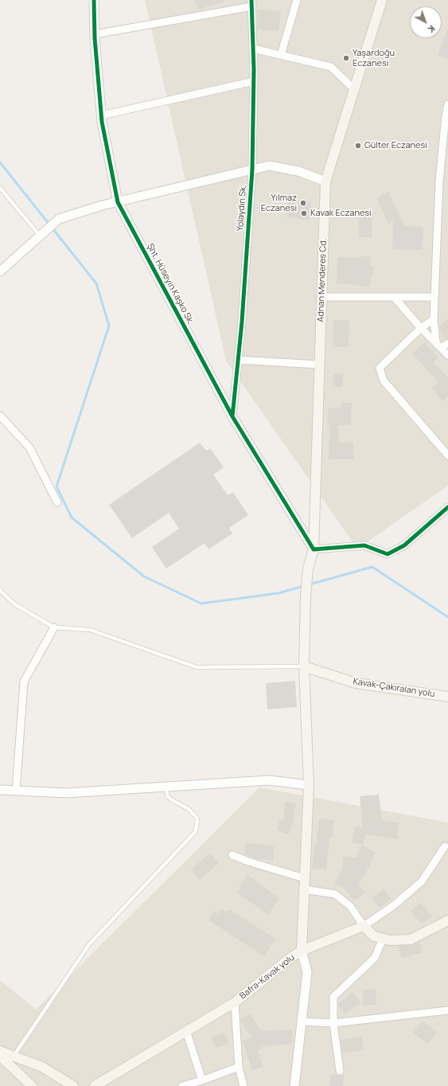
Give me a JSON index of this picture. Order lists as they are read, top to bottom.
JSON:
{
  "streets": {
    "main road": ["Adnan Menderes Cd.", "Kavak-Çakıralan yolu", "Bafra-Kavak yolu"],
    "street": ["Yolaydın Sk.", "Şht. Hüseyin Kaşko Sk."]
  },
  "crossings": [
    ["Yolaydın Sk.", "Şht. Hüseyin Kaşko Sk."],
    ["Adnan Menderes Cd.", "Şht. Hüseyin Kaşko Sk."],
    ["Adnan Menderes Cd.", "Kavak-Çakıralan yolu"],
    ["Adnan Menderes Cd.", "Bafra-Kavak yolu"]
  ],
  "places": [
    "Yaşardoğu Eczanesi",
    "Gülter Eczanesi",
    "Yılmaz Eczanesi",
    "Kavak Eczanesi"
  ],
  "north": "bottom right"
}
